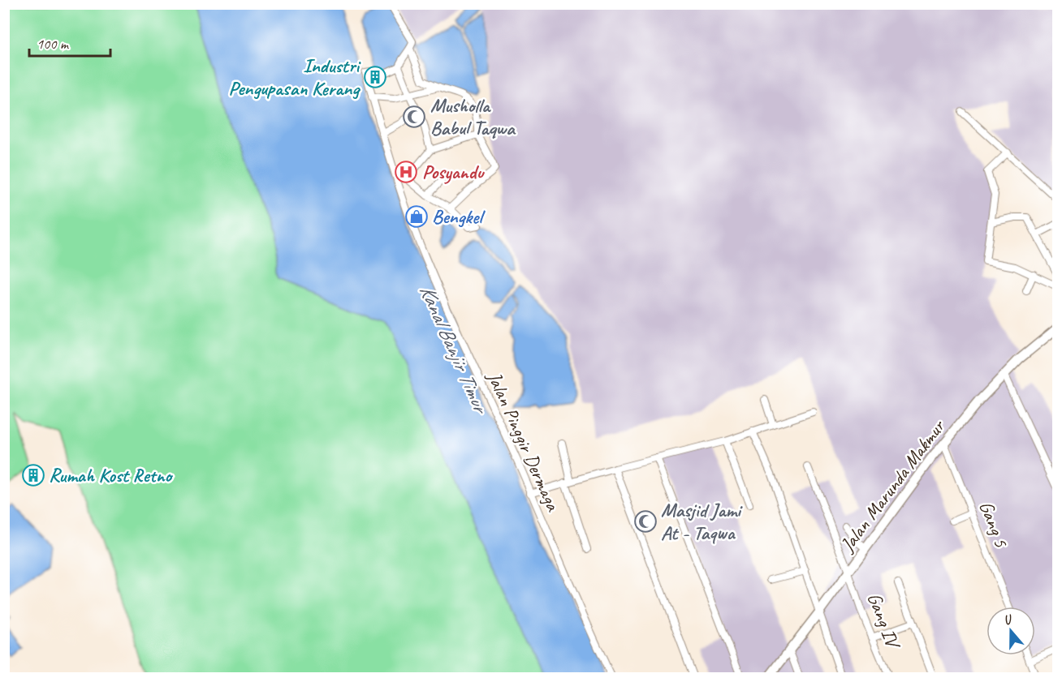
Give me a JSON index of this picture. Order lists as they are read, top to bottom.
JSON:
{
  "streets": {
    "main road": ["Jalan Marunda Makmur"],
    "street": ["Jalan Pinggir Dermaga", "Gang 5", "Gang IV"]
  },
  "crossings": [
    ["Jalan Marunda Makmur", "Gang 5"],
    ["Jalan Marunda Makmur", "Gang IV"]
  ],
  "water": ["Kanal Banjir Timur"],
  "places": {
    "building": ["Industri Pengupasan Kerang", "Rumah Kost Retno"],
    "mosque": ["Musholla Babul Taqwa", "Masjid Jami At - Taqwa"],
    "hospital": ["Posyandu"],
    "shop": ["Bengkel"]
  },
  "scale_bar": "100 m",
  "north": "top"
}
